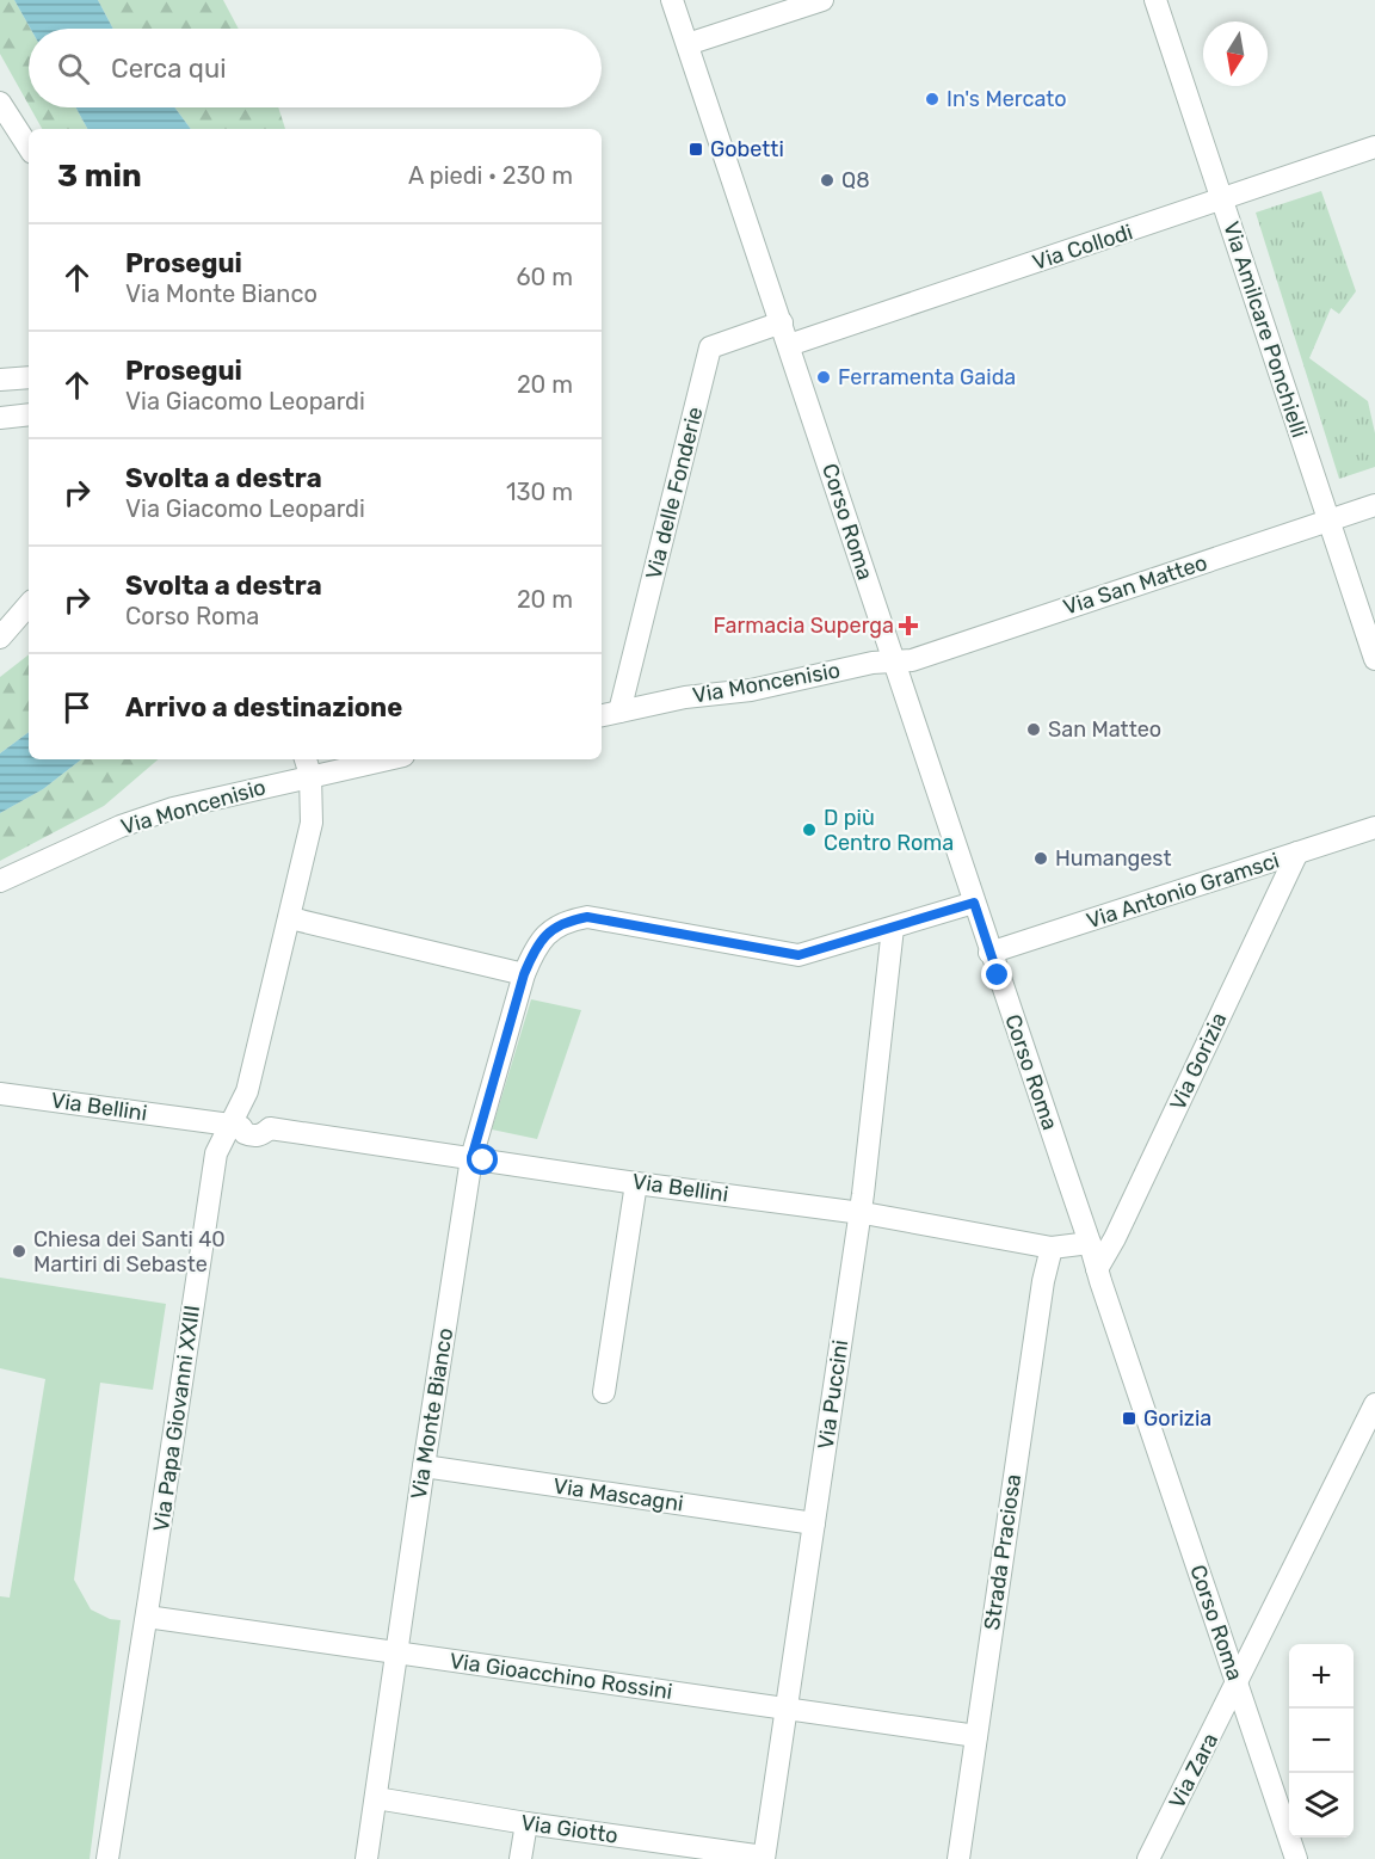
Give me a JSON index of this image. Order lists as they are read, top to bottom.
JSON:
{
  "streets": {
    "street": [
      "Via Collodi",
      "Via Amilcare Ponchielli",
      "Via delle Fonderie",
      "Corso Roma",
      "Via San Matteo",
      "Via Moncenisio",
      "Via Antonio Gramsci",
      "Via Gorizia",
      "Via Bellini",
      "Via Puccini",
      "Via Monte Bianco",
      "Via Papa Giovanni XXIII",
      "Via Mascagni",
      "Strada Praciosa",
      "Via Gioacchino Rossini",
      "Via Zara",
      "Via Giotto"
    ]
  },
  "crossings": [
    ["Via Collodi", "Via Amilcare Ponchielli"],
    ["Via Collodi", "Corso Roma"],
    ["Via Amilcare Ponchielli", "Via San Matteo"],
    ["Via delle Fonderie", "Corso Roma"],
    ["Via delle Fonderie", "Via Moncenisio"],
    ["Corso Roma", "Via San Matteo"],
    ["Corso Roma", "Via Moncenisio"],
    ["Corso Roma", "Via Antonio Gramsci"],
    ["Corso Roma", "Via Gorizia"],
    ["Corso Roma", "Via Bellini"],
    ["Corso Roma", "Via Monte Bianco"],
    ["Corso Roma", "Via Zara"],
    ["Via San Matteo", "Via Moncenisio"],
    ["Via Moncenisio", "Via Papa Giovanni XXIII"],
    ["Via Antonio Gramsci", "Via Gorizia"],
    ["Via Bellini", "Via Puccini"],
    ["Via Bellini", "Via Monte Bianco"],
    ["Via Bellini", "Via Papa Giovanni XXIII"],
    ["Via Bellini", "Strada Praciosa"],
    ["Via Puccini", "Via Monte Bianco"],
    ["Via Puccini", "Via Mascagni"],
    ["Via Puccini", "Via Gioacchino Rossini"],
    ["Via Puccini", "Via Giotto"],
    ["Via Monte Bianco", "Via Mascagni"],
    ["Via Monte Bianco", "Via Gioacchino Rossini"],
    ["Via Monte Bianco", "Via Giotto"],
    ["Via Papa Giovanni XXIII", "Via Gioacchino Rossini"],
    ["Strada Praciosa", "Via Gioacchino Rossini"]
  ],
  "places": {
    "other": [
      "In's Mercato",
      "Q8",
      "Ferramenta Gaida",
      "San Matteo",
      "D più Centro Roma",
      "Humangest",
      "Chiesa dei Santi 40 Martiri di Sebaste"
    ],
    "transit": ["Gobetti", "Gorizia"],
    "health": ["Farmacia Superga"]
  },
  "north": "bottom",
  "page": {
    "search": "Cerca qui",
    "heading": ["3 min", "A piedi · 230 m"],
    "list": [
      ["Prosegui", "Via Monte Bianco", "60 m"],
      ["Prosegui", "Via Giacomo Leopardi", "20 m"],
      ["Svolta a destra", "Via Giacomo Leopardi", "130 m"],
      ["Svolta a destra", "Corso Roma", "20 m"],
      "Arrivo a destinazione"
    ],
    "map_buttons": ["+", "−"]
  }
}
